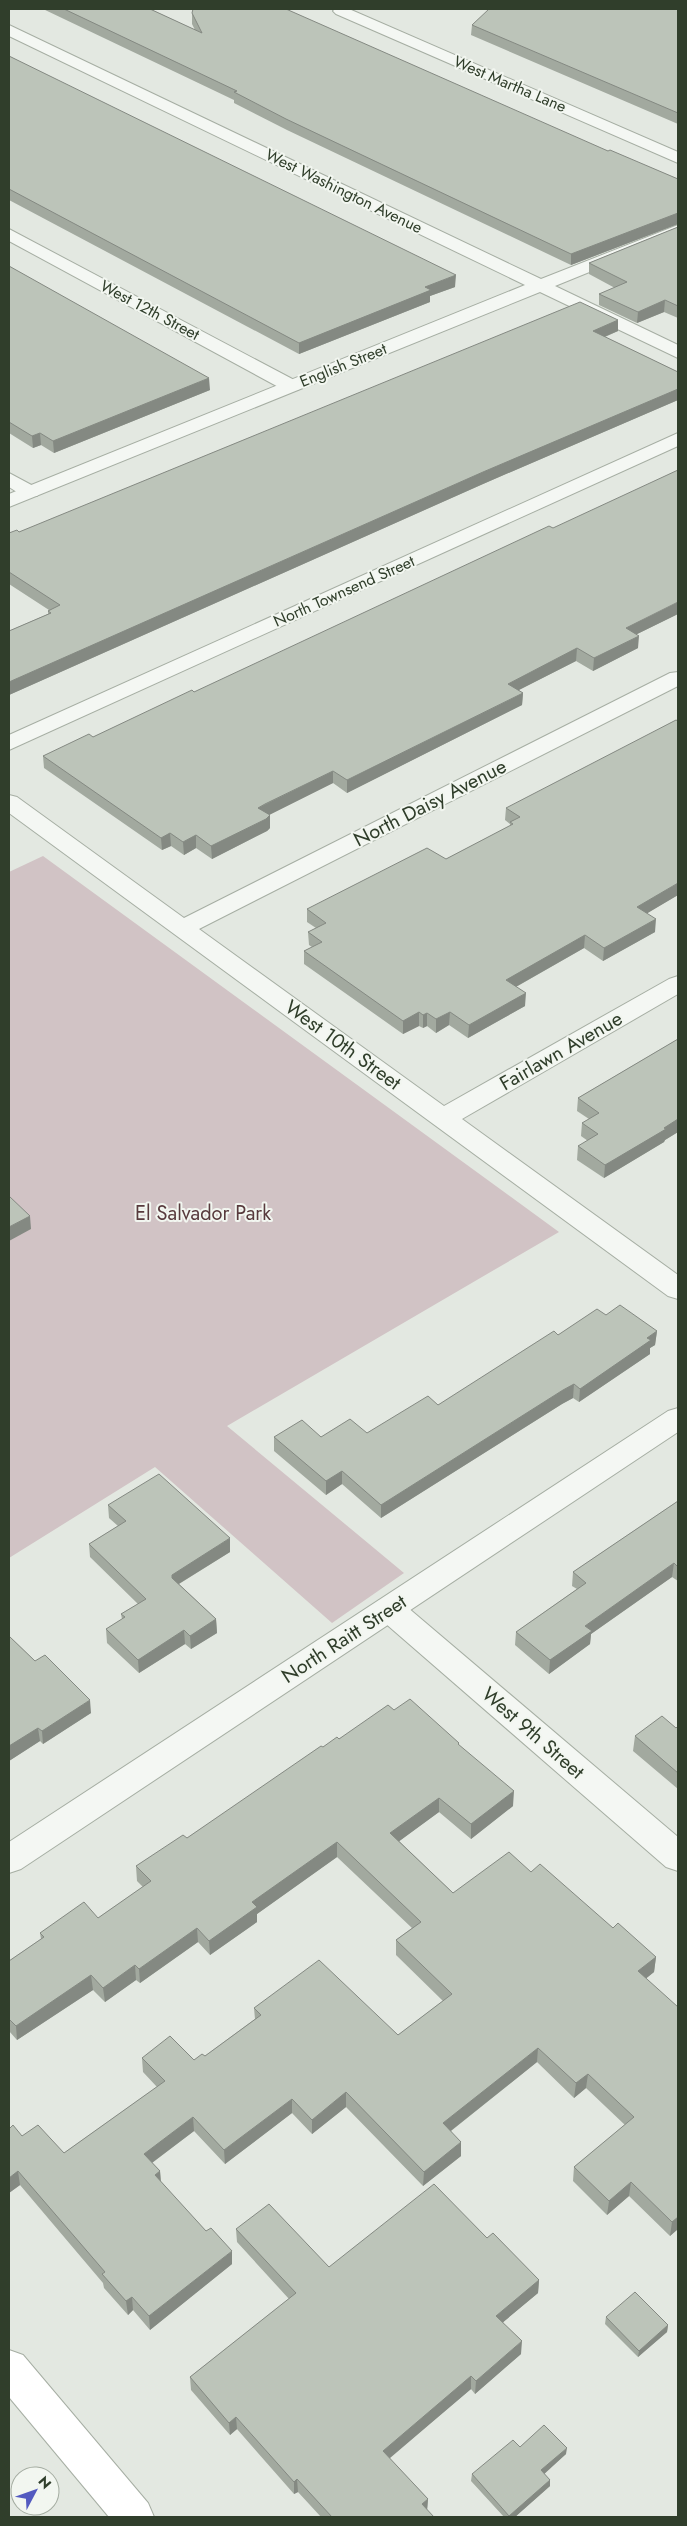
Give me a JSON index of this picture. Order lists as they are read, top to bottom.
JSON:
{
  "streets": {
    "street": [
      "West Martha Lane",
      "West Washington Avenue",
      "West 12th Street",
      "English Street",
      "North Townsend Street",
      "North Daisy Avenue",
      "West 10th Street",
      "Fairlawn Avenue",
      "North Raitt Street",
      "West 9th Street"
    ]
  },
  "crossings": [
    ["West Washington Avenue", "English Street"],
    ["West 12th Street", "English Street"],
    ["North Daisy Avenue", "West 10th Street"],
    ["West 10th Street", "Fairlawn Avenue"],
    ["North Raitt Street", "West 9th Street"]
  ],
  "parks": ["El Salvador Park"],
  "north": "top right"
}
